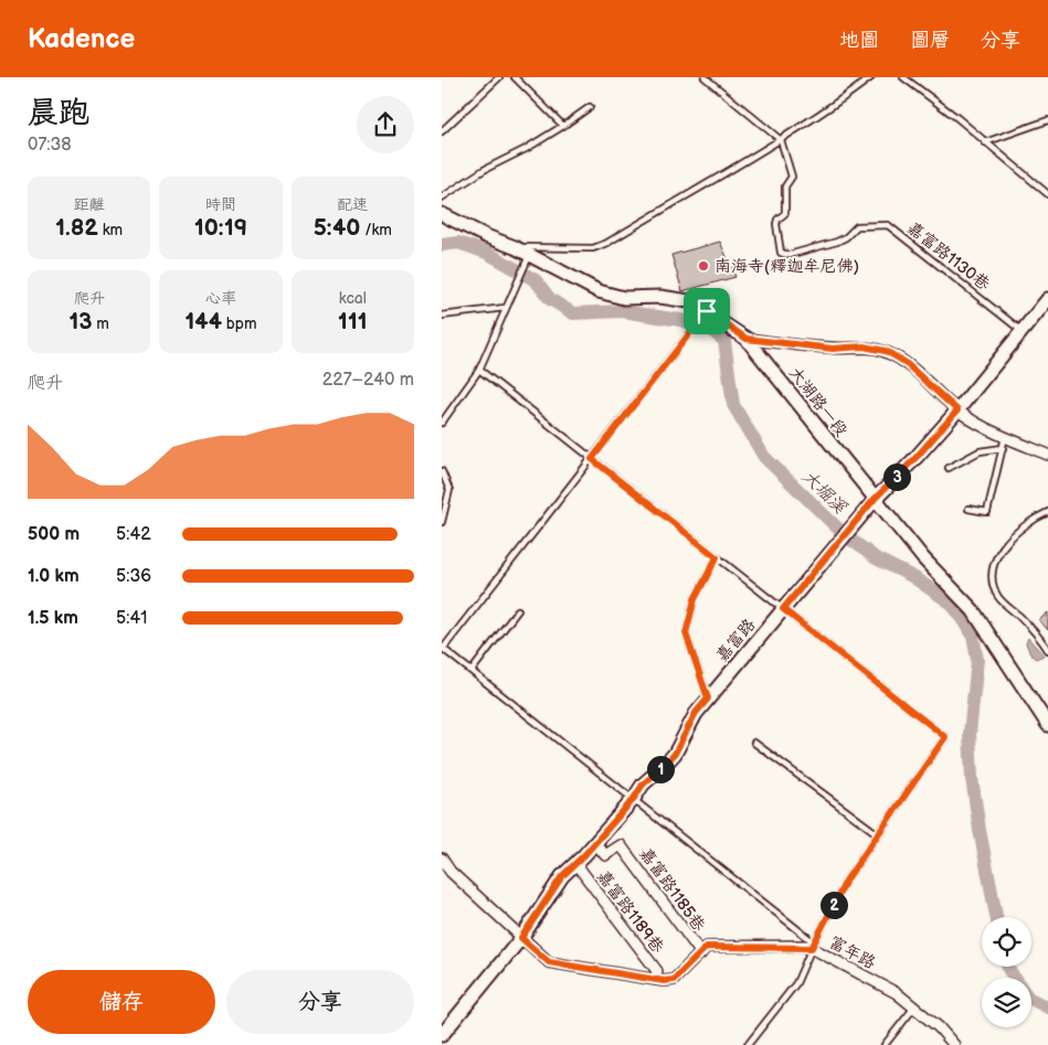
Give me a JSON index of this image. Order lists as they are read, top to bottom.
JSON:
{
  "streets": {
    "street": [
      "大湖路一段",
      "嘉富路",
      "嘉富路1185巷",
      "嘉富路1189巷",
      "富年路"
    ],
    "lane": ["嘉富路1130巷"]
  },
  "crossings": [
    ["嘉富路1130巷", "嘉富路"],
    ["大湖路一段", "嘉富路"],
    ["嘉富路", "嘉富路1185巷"],
    ["嘉富路", "嘉富路1189巷"],
    ["嘉富路", "富年路"],
    ["嘉富路1185巷", "富年路"],
    ["嘉富路1189巷", "富年路"]
  ],
  "water": ["大堀溪"],
  "places": ["南海寺(釋迦牟尼佛)"],
  "page": {
    "header": "Kadence",
    "nav": ["地圖", "圖層", "分享"],
    "heading": ["晨跑", "07:38"],
    "stats": [
      ["距離", "1.82 km"],
      ["時間", "10:19"],
      ["配速", "5:40 /km"],
      ["爬升", "13 m"],
      ["心率", "144 bpm"],
      ["kcal", "111"]
    ],
    "chart": ["爬升", "227–240 m"],
    "pins": ["3", "1", "2"],
    "list": [
      {
        "name": "500 m",
        "note": "5:42"
      },
      {
        "name": "1.0 km",
        "note": "5:36"
      },
      {
        "name": "1.5 km",
        "note": "5:41"
      }
    ],
    "buttons": ["儲存", "分享"]
  }
}
